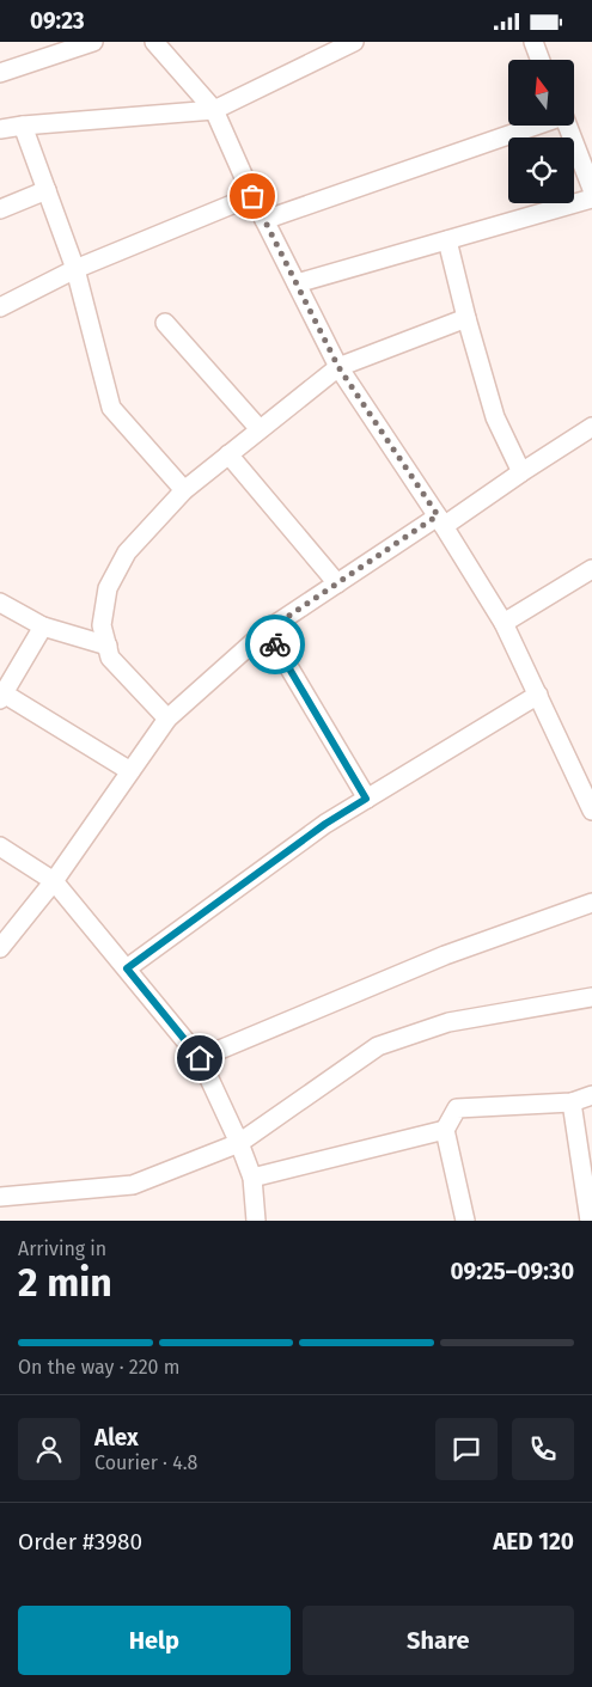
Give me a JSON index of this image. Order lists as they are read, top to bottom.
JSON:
{
  "north": "top",
  "page": {
    "status": "09:23",
    "heading": ["2 min", "Arriving in", "09:25–09:30"],
    "panel": [
      "Alex",
      "Courier · 4.8",
      "Order #3980",
      "AED 120"
    ],
    "bar": "On the way · 220 m",
    "buttons": ["Help", "Share"]
  }
}
